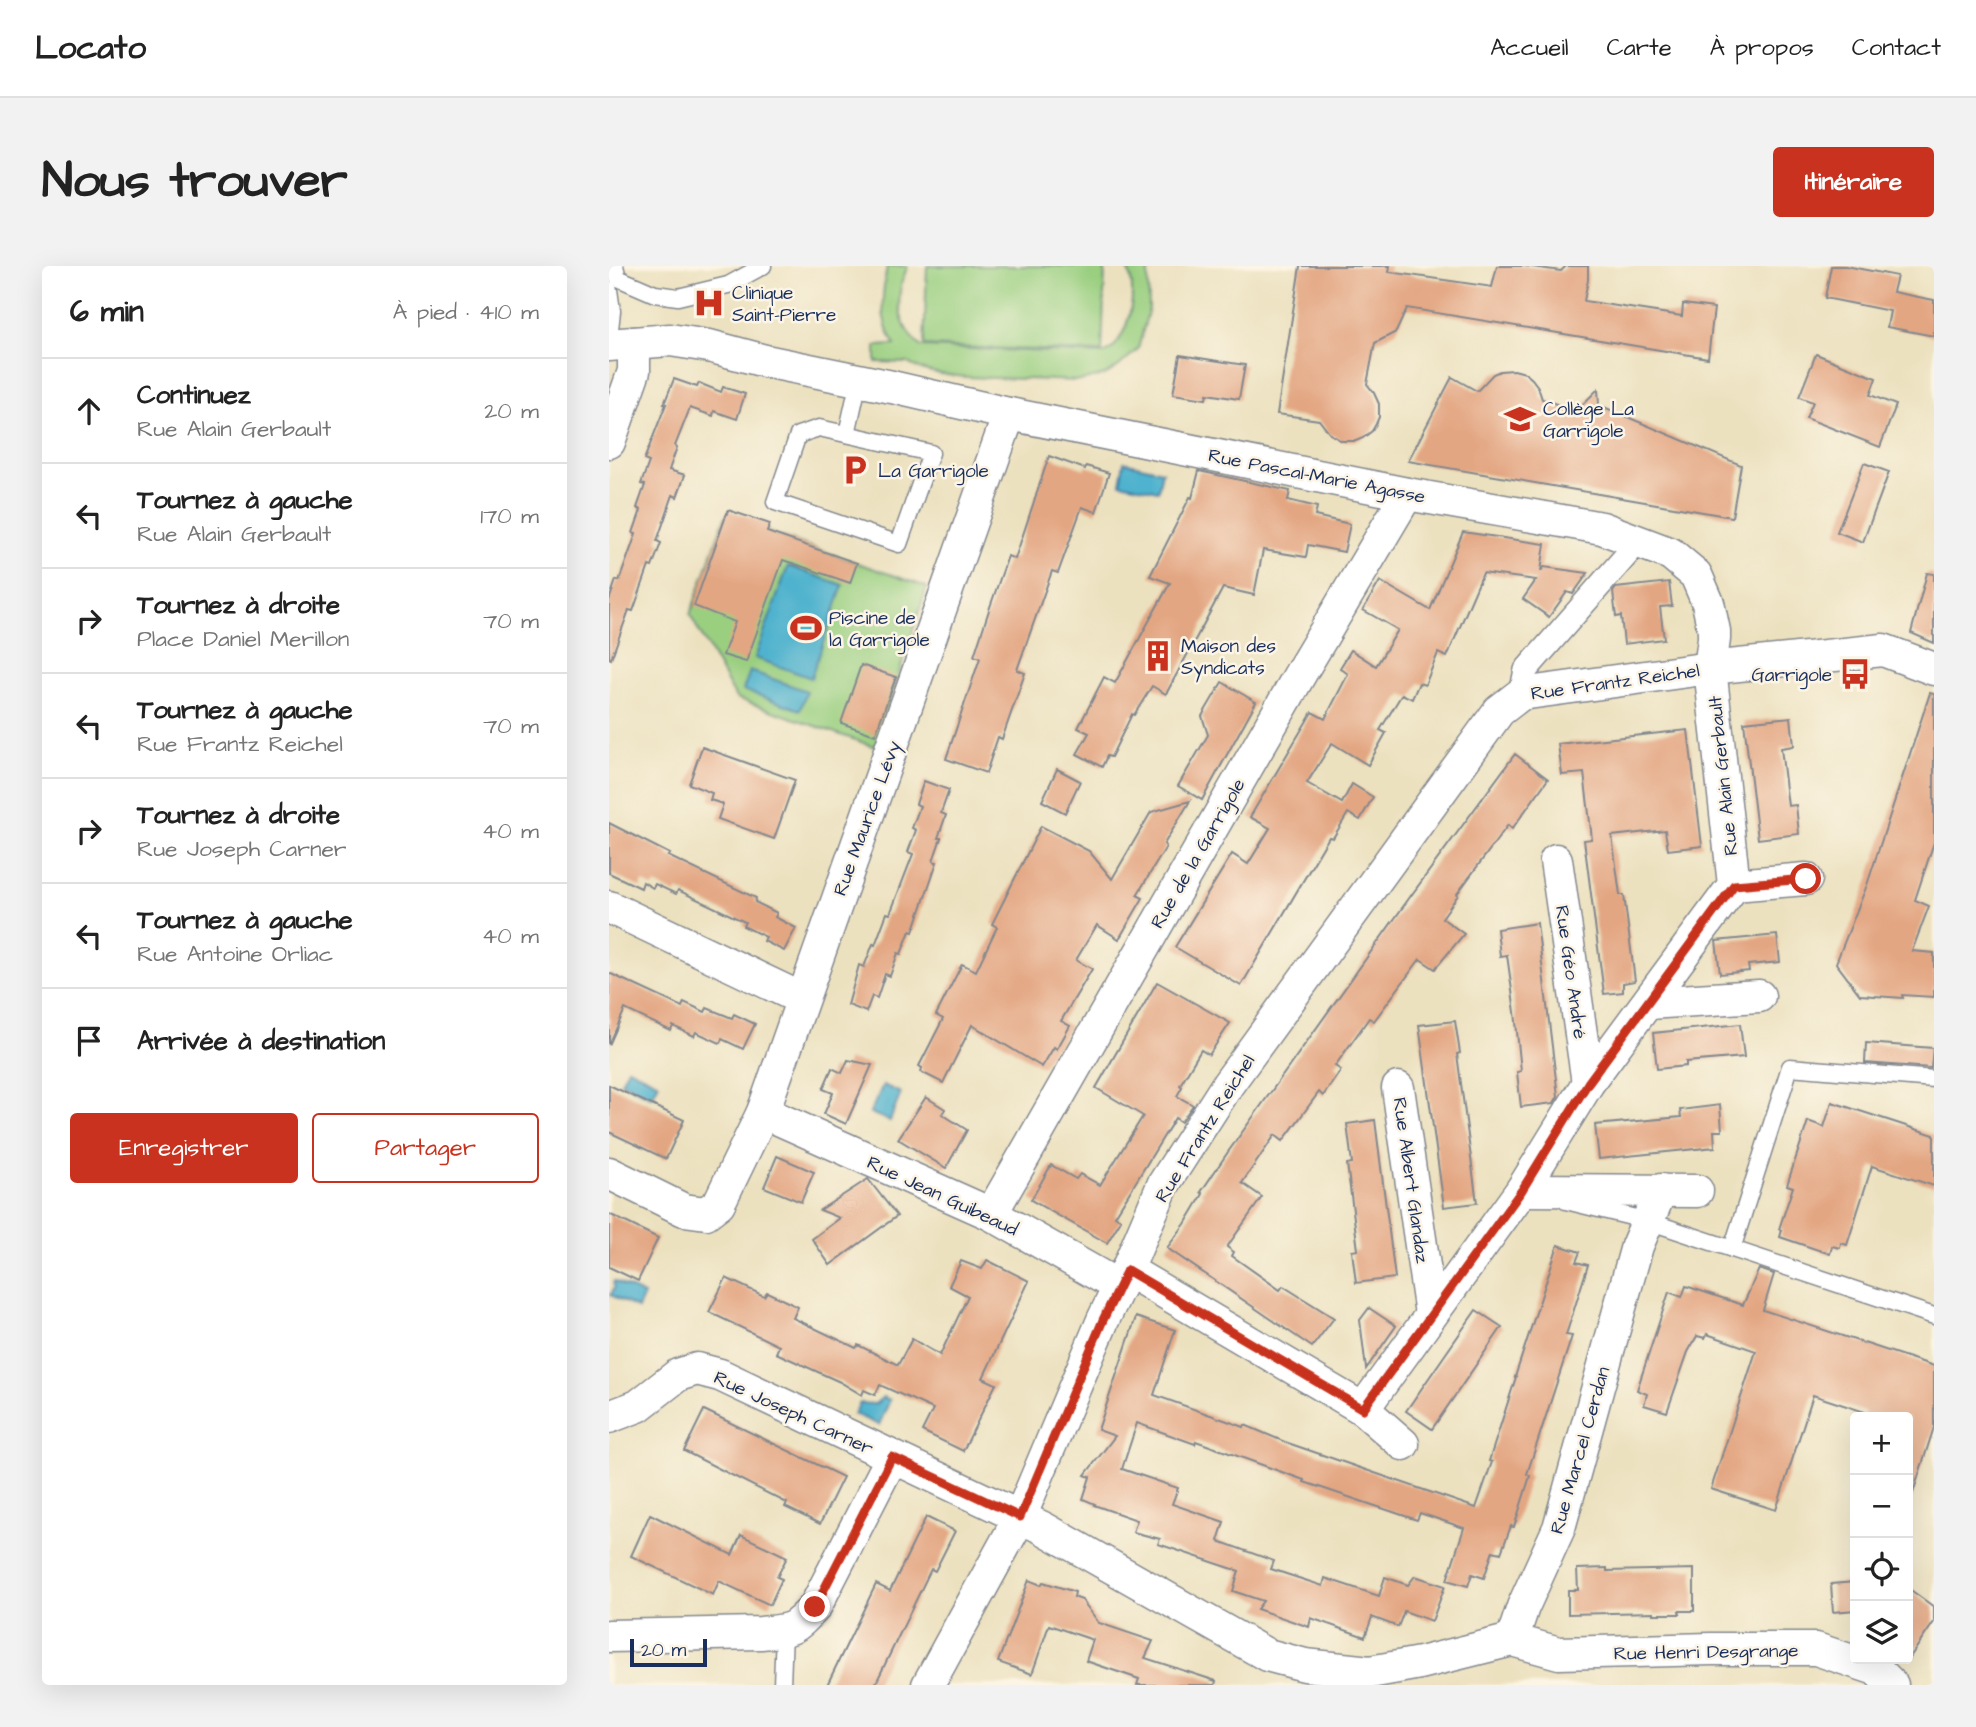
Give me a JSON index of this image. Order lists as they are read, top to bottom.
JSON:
{
  "streets": {
    "street": [
      "Rue Pascal-Marie Agasse",
      "Rue Frantz Reichel",
      "Rue Alain Gerbault",
      "Rue Maurice Lévy",
      "Rue de la Garrigole",
      "Rue Géo André",
      "Rue Albert Glandaz",
      "Rue Jean Guibeaud",
      "Rue Joseph Carner",
      "Rue Marcel Cerdan",
      "Rue Henri Desgrange"
    ]
  },
  "crossings": [
    ["Rue Pascal-Marie Agasse", "Rue Frantz Reichel"],
    ["Rue Pascal-Marie Agasse", "Rue Alain Gerbault"],
    ["Rue Pascal-Marie Agasse", "Rue Maurice Lévy"],
    ["Rue Pascal-Marie Agasse", "Rue de la Garrigole"],
    ["Rue Frantz Reichel", "Rue Alain Gerbault"],
    ["Rue Frantz Reichel", "Rue Jean Guibeaud"],
    ["Rue Frantz Reichel", "Rue Joseph Carner"],
    ["Rue Maurice Lévy", "Rue Jean Guibeaud"],
    ["Rue de la Garrigole", "Rue Jean Guibeaud"],
    ["Rue Marcel Cerdan", "Rue Henri Desgrange"]
  ],
  "places": {
    "hospital": ["Clinique Saint-Pierre"],
    "school or university": ["Collège La Garrigole"],
    "parking": ["La Garrigole"],
    "sports": ["Piscine de la Garrigole"],
    "building": ["Maison des Syndicats"],
    "bus stop": ["Garrigole"]
  },
  "scale_bar": "20 m",
  "page": {
    "header": "Locato",
    "nav": [
      "Accueil",
      "Carte",
      "À propos",
      "Contact"
    ],
    "buttons": [
      "Itinéraire",
      ["Enregistrer", "Partager"]
    ],
    "title": "Nous trouver",
    "heading": ["6 min", "À pied · 410 m"],
    "list": [
      ["Continuez", "Rue Alain Gerbault", "20 m"],
      ["Tournez à gauche", "Rue Alain Gerbault", "170 m"],
      ["Tournez à droite", "Place Daniel Merillon", "70 m"],
      ["Tournez à gauche", "Rue Frantz Reichel", "70 m"],
      ["Tournez à droite", "Rue Joseph Carner", "40 m"],
      ["Tournez à gauche", "Rue Antoine Orliac", "40 m"],
      "Arrivée à destination"
    ],
    "map_buttons": ["+", "−"],
    "scale": "20 m"
  }
}
